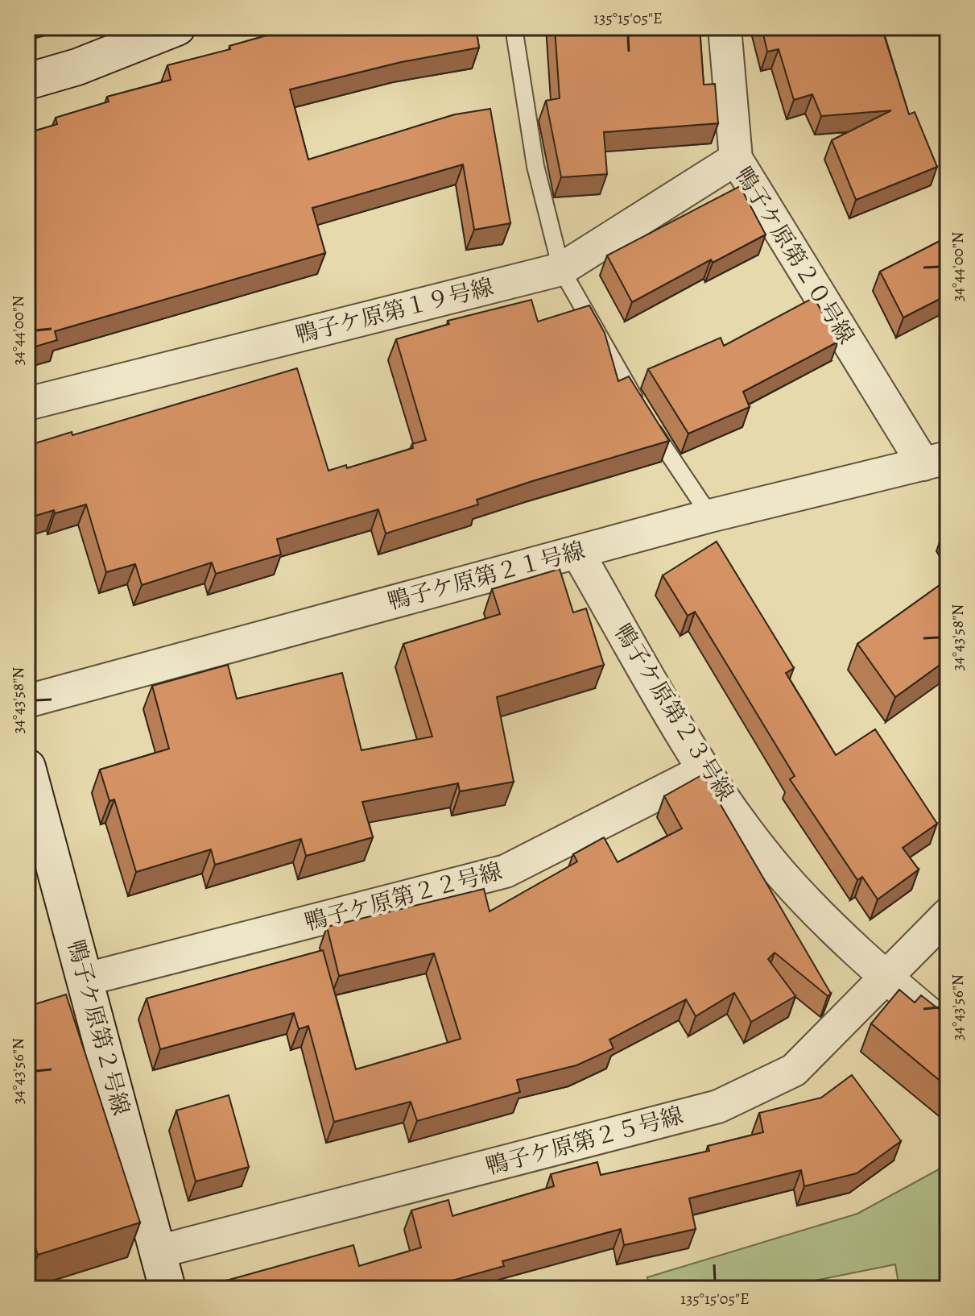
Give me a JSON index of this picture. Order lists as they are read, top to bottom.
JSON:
{
  "streets": {
    "street": [
      "鴨子ケ原第２０号線",
      "鴨子ケ原第１９号線",
      "鴨子ケ原第２１号線",
      "鴨子ケ原第２３号線",
      "鴨子ケ原第２２号線",
      "鴨子ケ原第２号線",
      "鴨子ケ原第２５号線"
    ]
  },
  "crossings": [
    ["鴨子ケ原第２０号線", "鴨子ケ原第１９号線"],
    ["鴨子ケ原第２０号線", "鴨子ケ原第２１号線"],
    ["鴨子ケ原第２１号線", "鴨子ケ原第２３号線"],
    ["鴨子ケ原第２３号線", "鴨子ケ原第２２号線"],
    ["鴨子ケ原第２３号線", "鴨子ケ原第２５号線"],
    ["鴨子ケ原第２２号線", "鴨子ケ原第２号線"],
    ["鴨子ケ原第２号線", "鴨子ケ原第２５号線"]
  ],
  "coordinates": [
    "135°15'05\"E",
    "34°44'00\"N",
    "34°43'58\"N",
    "34°43'56\"N"
  ]
}
